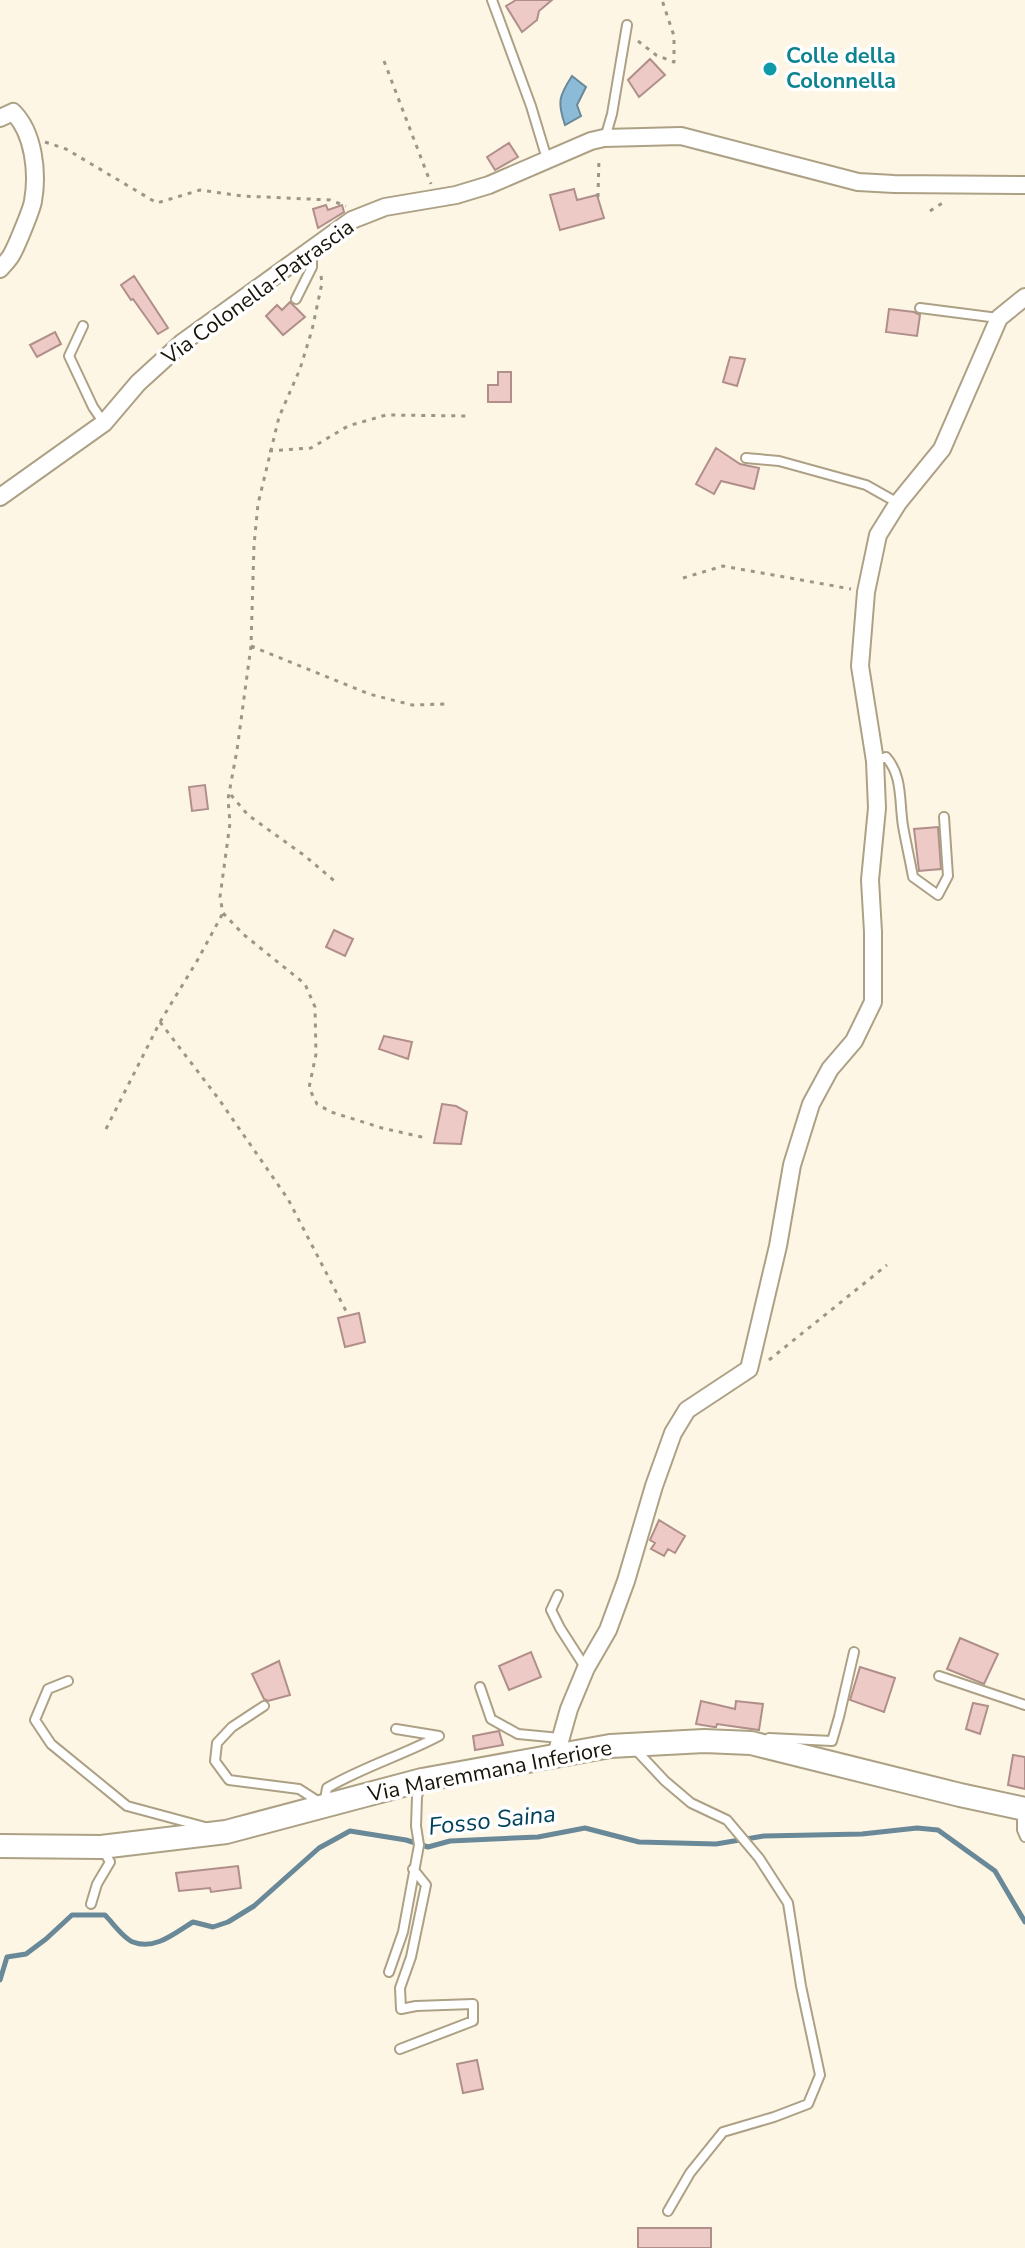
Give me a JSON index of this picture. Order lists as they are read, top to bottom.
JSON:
{
  "streets": {
    "main road": ["Via Maremmana Inferiore"],
    "street": ["Via Colonella-Patrascia"]
  },
  "water": ["Fosso Saina"],
  "places": ["Colle della Colonnella"]
}
